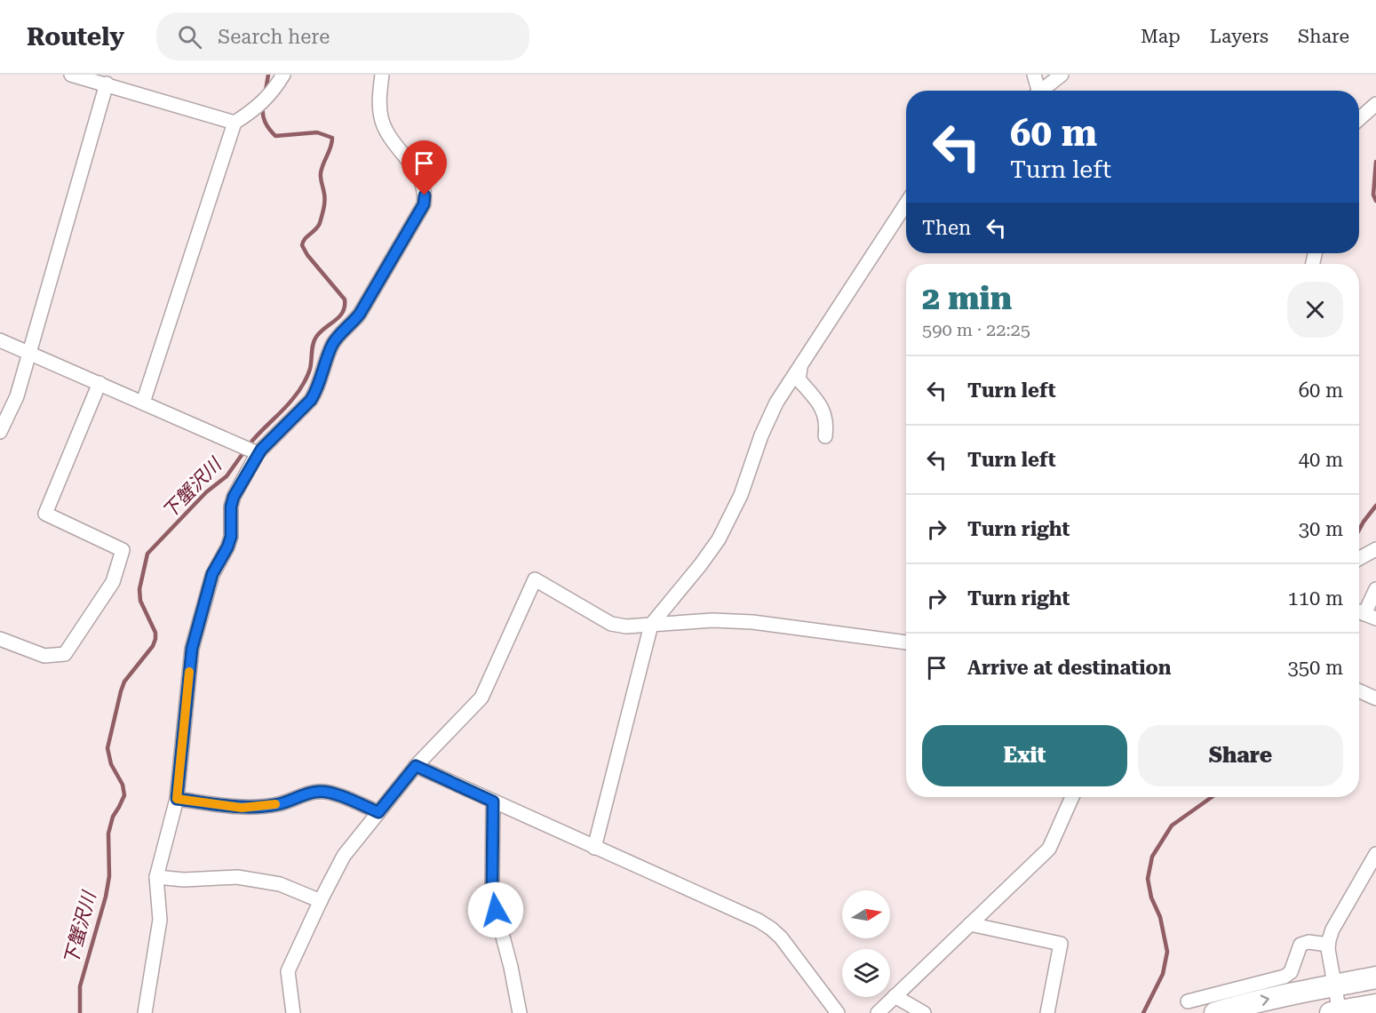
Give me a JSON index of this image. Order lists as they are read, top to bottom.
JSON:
{
  "water": ["下蟹沢川"],
  "north": "right",
  "page": {
    "header": "Routely",
    "search": "Search here",
    "nav": ["Map", "Layers", "Share"],
    "turn": ["60 m", "Turn left"],
    "then": "Then",
    "heading": ["2 min", "590 m · 22:25"],
    "list": [
      {
        "name": "Turn left",
        "value": "60 m"
      },
      {
        "name": "Turn left",
        "value": "40 m"
      },
      {
        "name": "Turn right",
        "value": "30 m"
      },
      {
        "name": "Turn right",
        "value": "110 m"
      },
      {
        "name": "Arrive at destination",
        "value": "350 m"
      }
    ],
    "buttons": ["Exit", "Share"]
  }
}
